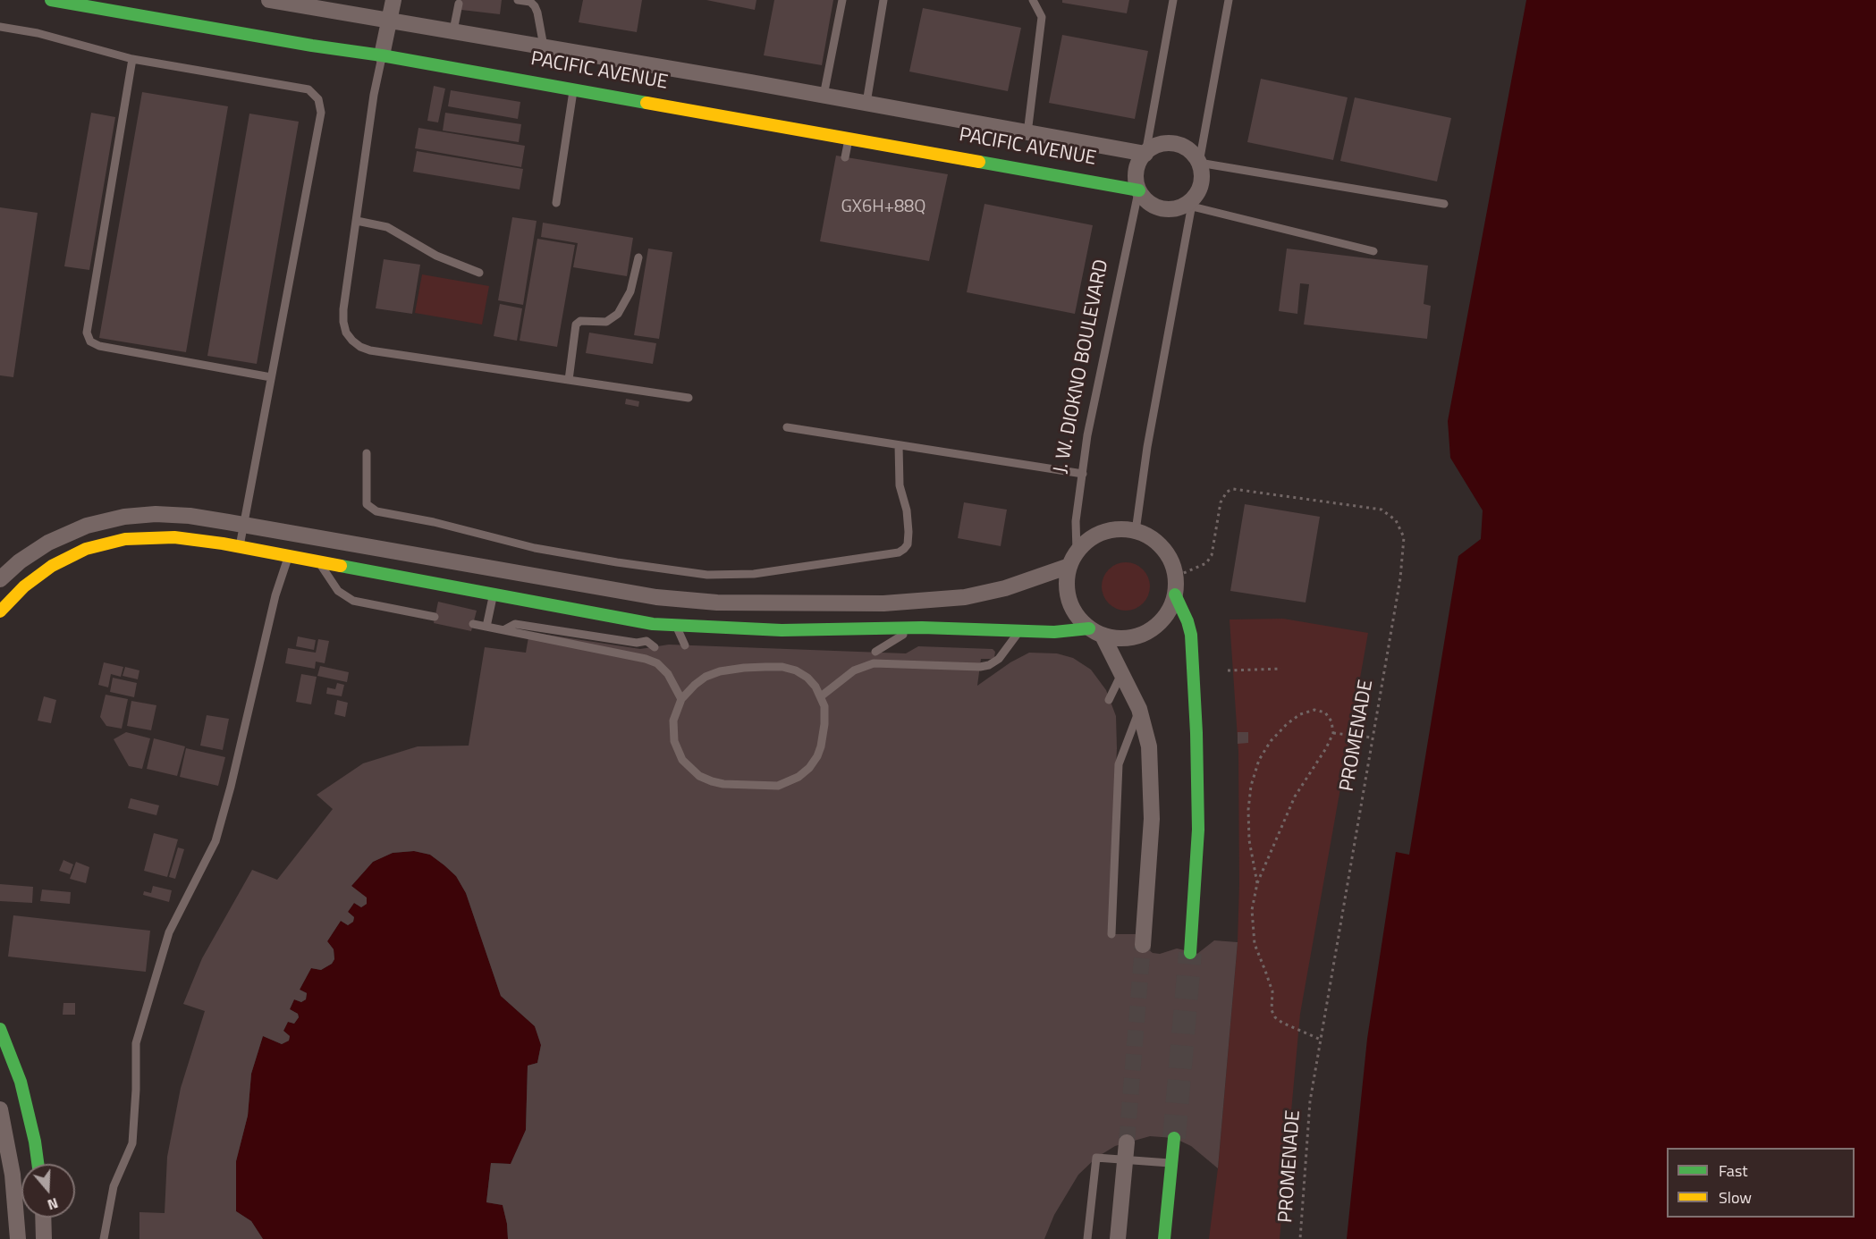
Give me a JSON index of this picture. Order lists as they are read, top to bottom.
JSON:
{
  "streets": {
    "street": ["PACIFIC AVENUE"],
    "lane": ["J. W. DIOKNO BOULEVARD"],
    "path": ["PROMENADE"]
  },
  "crossings": [
    ["PACIFIC AVENUE", "J. W. DIOKNO BOULEVARD"],
    ["J. W. DIOKNO BOULEVARD", "PROMENADE"]
  ],
  "house_numbers": ["GX6H+88Q"],
  "legend": ["Fast", "Slow"],
  "north": "bottom"
}
